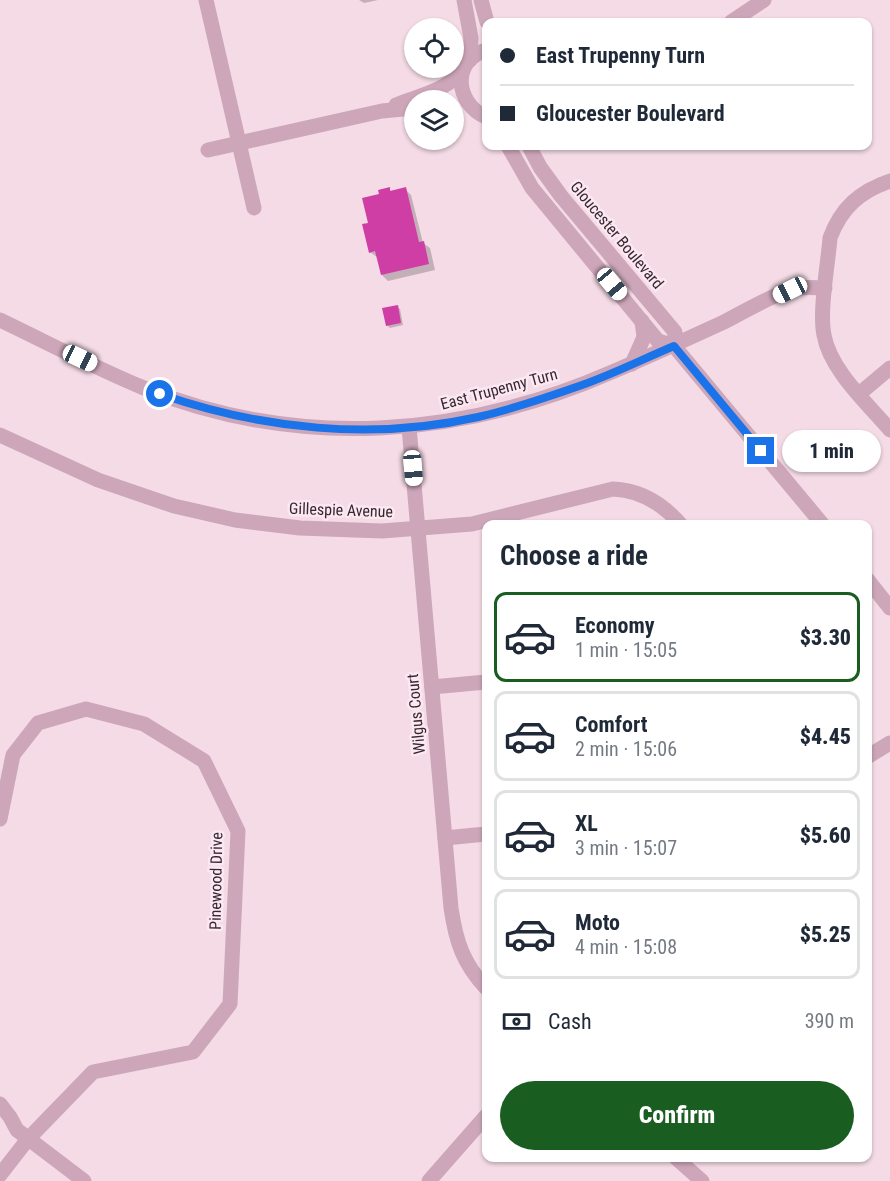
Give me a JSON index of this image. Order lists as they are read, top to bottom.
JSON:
{
  "streets": {
    "street": [
      "Gloucester Boulevard",
      "East Trupenny Turn",
      "Gillespie Avenue",
      "Wilgus Court",
      "Pinewood Drive"
    ]
  },
  "crossings": [
    ["Gloucester Boulevard", "East Trupenny Turn"],
    ["East Trupenny Turn", "Wilgus Court"],
    ["Gillespie Avenue", "Wilgus Court"]
  ],
  "page": {
    "banner": ["East Trupenny Turn", "Gloucester Boulevard"],
    "bubble": "1 min",
    "heading": "Choose a ride",
    "list": [
      {
        "name": "Economy",
        "note": "1 min · 15:05",
        "value": "$3.30"
      },
      {
        "name": "Comfort",
        "note": "2 min · 15:06",
        "value": "$4.45"
      },
      {
        "name": "XL",
        "note": "3 min · 15:07",
        "value": "$5.60"
      },
      {
        "name": "Moto",
        "note": "4 min · 15:08",
        "value": "$5.25"
      }
    ],
    "pay": ["Cash", "390 m"],
    "buttons": "Confirm"
  }
}
